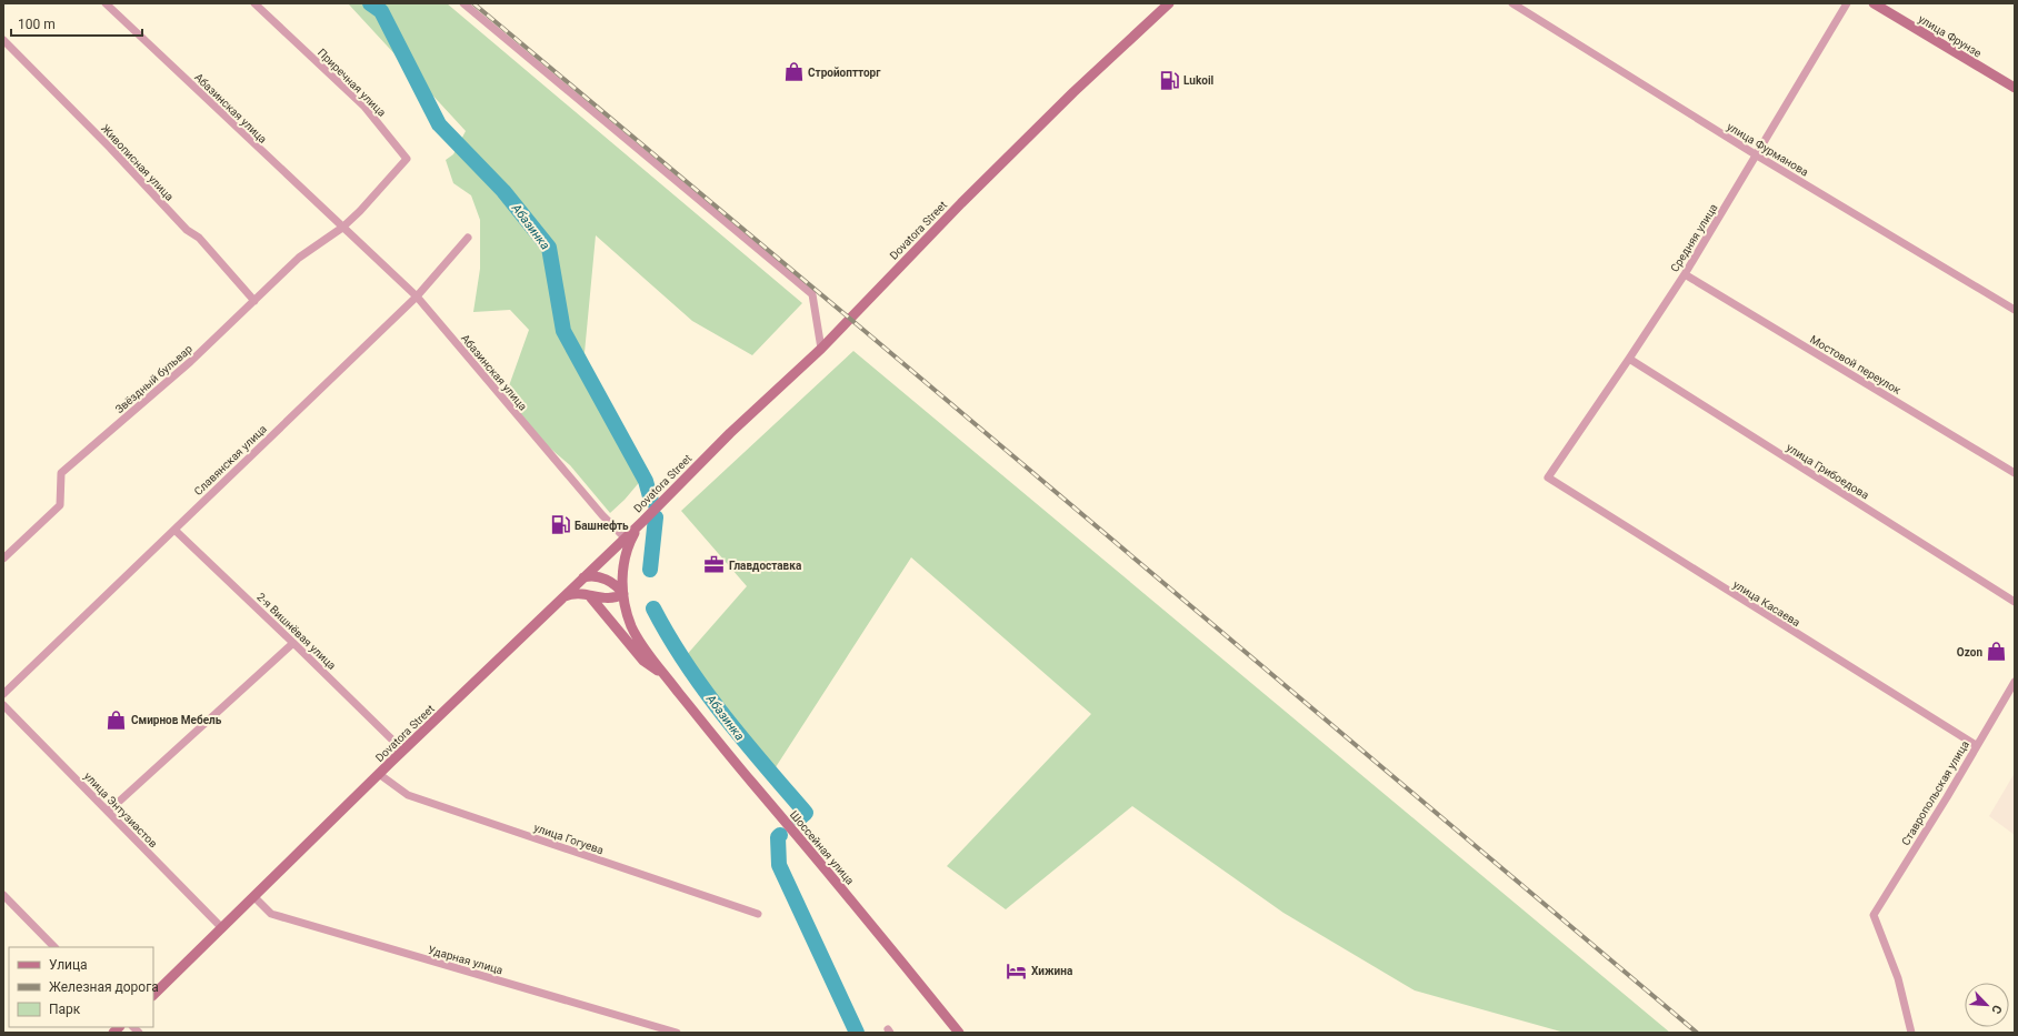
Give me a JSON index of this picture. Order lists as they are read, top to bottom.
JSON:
{
  "streets": {
    "main road": ["улица Фрунзе", "Dovatora Street", "Шоссейная улица"],
    "street": [
      "Приречная улица",
      "Абазинская улица",
      "улица Фурманова",
      "Живописная улица",
      "Средняя улица",
      "Мостовой переулок",
      "Звёздный бульвар",
      "Славянская улица",
      "улица Грибоедова",
      "улица Касаева",
      "2-я Вишнёвая улица",
      "Ставропольская улица",
      "улица Энтузиастов",
      "улица Гогуева",
      "Ударная улица"
    ]
  },
  "crossings": [
    ["Приречная улица", "Абазинская улица"],
    ["Приречная улица", "Звёздный бульвар"],
    ["Абазинская улица", "Dovatora Street"],
    ["Абазинская улица", "Звёздный бульвар"],
    ["Абазинская улица", "Славянская улица"],
    ["улица Фурманова", "Средняя улица"],
    ["Живописная улица", "Звёздный бульвар"],
    ["Dovatora Street", "2-я Вишнёвая улица"],
    ["Dovatora Street", "улица Энтузиастов"],
    ["Dovatora Street", "улица Гогуева"],
    ["Dovatora Street", "Ударная улица"],
    ["Средняя улица", "Мостовой переулок"],
    ["Средняя улица", "улица Грибоедова"],
    ["Средняя улица", "улица Касаева"],
    ["Славянская улица", "2-я Вишнёвая улица"],
    ["улица Касаева", "Ставропольская улица"]
  ],
  "water": ["Абазинка"],
  "places": {
    "shop": ["Стройоптторг", "Ozon", "Смирнов Мебель"],
    "fuel station": ["Lukoil", "Башнефть"],
    "office": ["Главдоставка"],
    "hotel": ["Хижина"]
  },
  "legend": ["Улица", "Железная дорога", "Парк"],
  "scale_bar": "100 m",
  "north": "bottom right"
}
